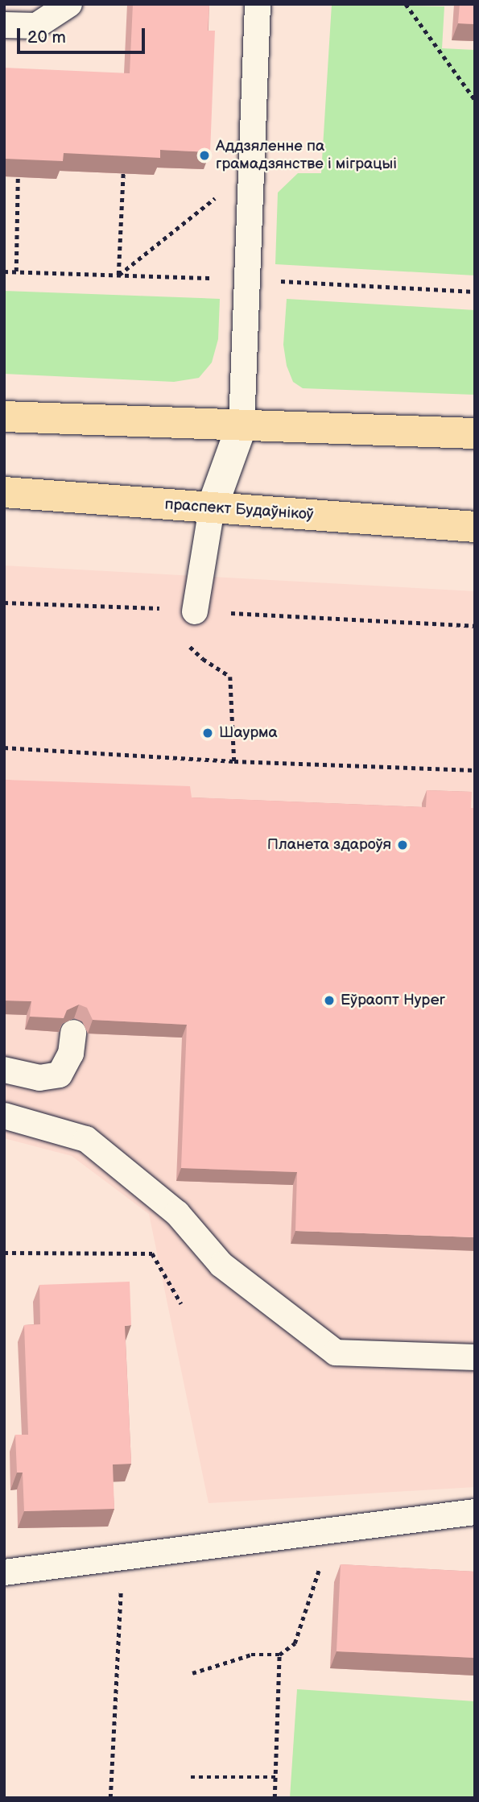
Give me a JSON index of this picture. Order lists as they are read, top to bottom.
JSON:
{
  "streets": {
    "main road": ["праспект Будаўнікоў"]
  },
  "places": [
    "Аддзяленне па грамадзянстве і міграцыі",
    "Шаурма",
    "Планета здароўя",
    "Еўраопт Hyper"
  ],
  "scale_bar": "20 m"
}
